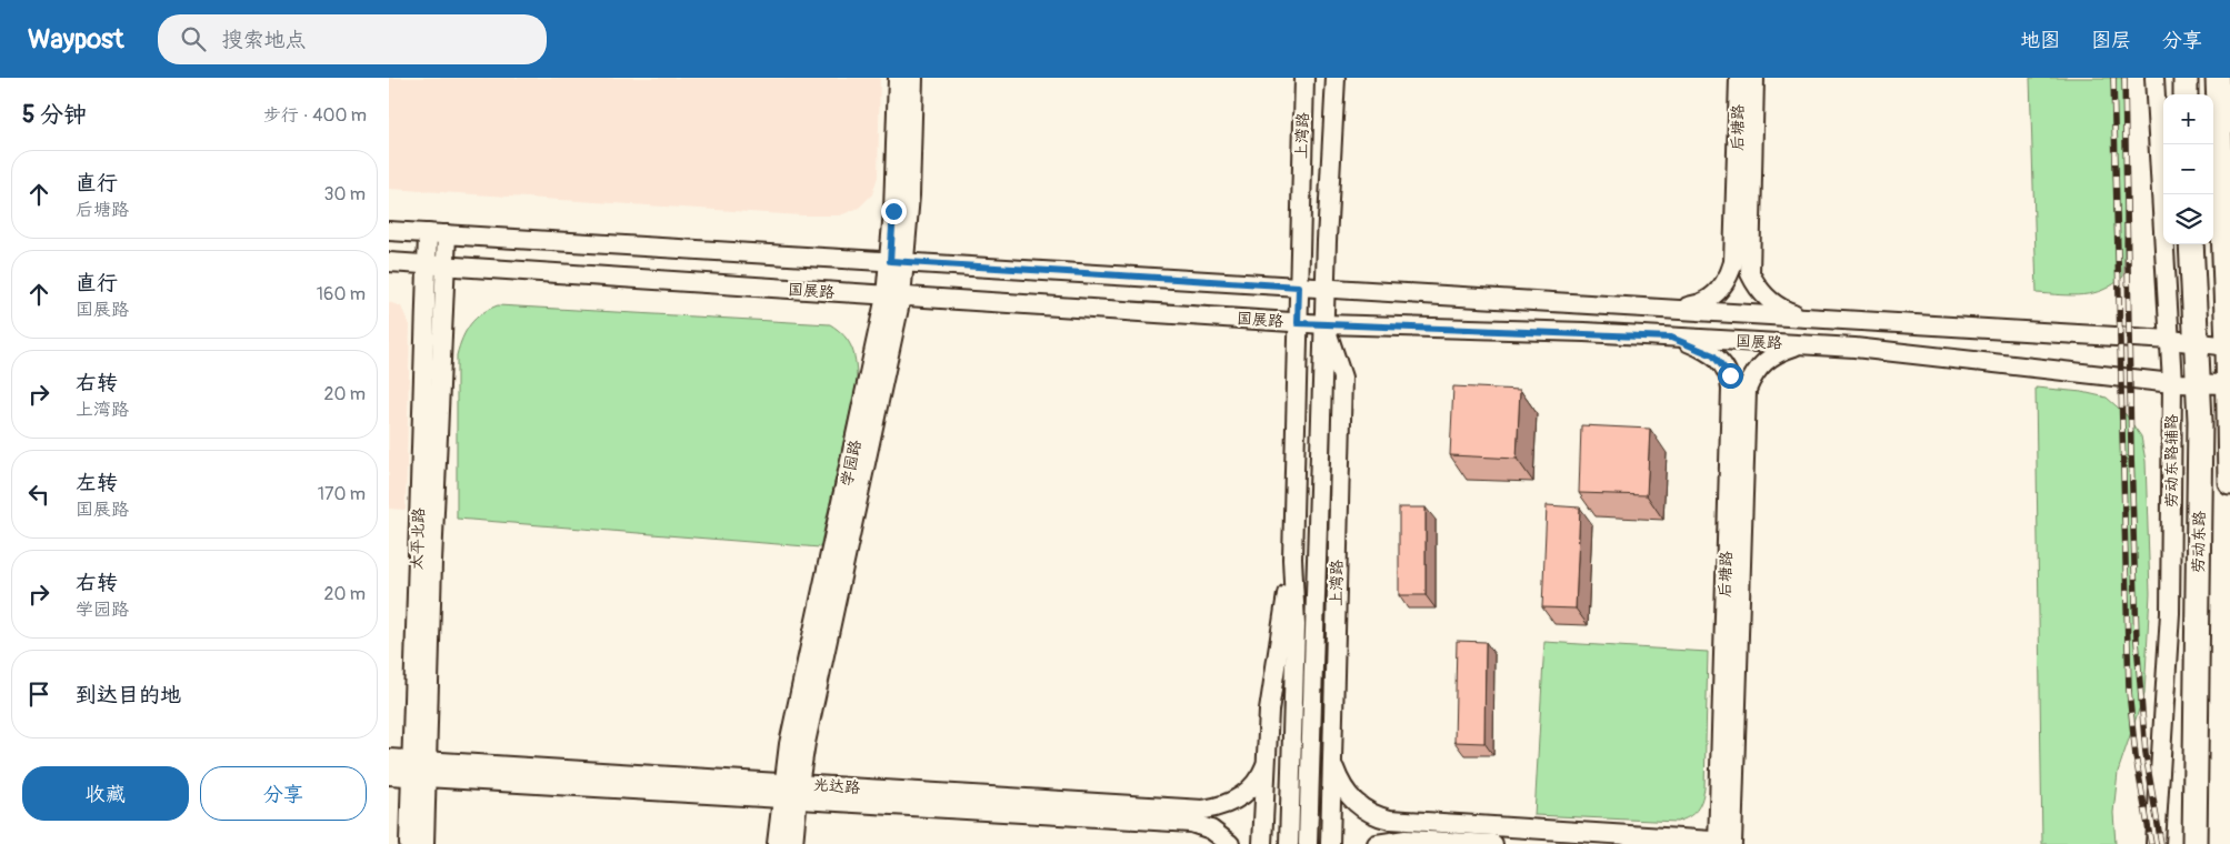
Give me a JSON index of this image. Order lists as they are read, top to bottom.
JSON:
{
  "streets": {
    "highway": ["劳动东路"],
    "main road": [
      "后塘路",
      "上湾路",
      "国展路",
      "劳动东路辅路",
      "学园路",
      "太平北路",
      "光达路"
    ]
  },
  "crossings": [
    ["后塘路", "国展路"],
    ["上湾路", "国展路"],
    ["上湾路", "光达路"],
    ["国展路", "劳动东路辅路"],
    ["国展路", "学园路"],
    ["国展路", "太平北路"],
    ["国展路", "劳动东路"],
    ["学园路", "光达路"],
    ["太平北路", "光达路"]
  ],
  "page": {
    "header": "Waypost",
    "search": "搜索地点",
    "nav": ["地图", "图层", "分享"],
    "heading": ["5 分钟", "步行 · 400 m"],
    "map_buttons": ["+", "−"],
    "list": [
      ["直行", "后塘路", "30 m"],
      ["直行", "国展路", "160 m"],
      ["右转", "上湾路", "20 m"],
      ["左转", "国展路", "170 m"],
      ["右转", "学园路", "20 m"],
      "到达目的地"
    ],
    "buttons": ["收藏", "分享"]
  }
}
